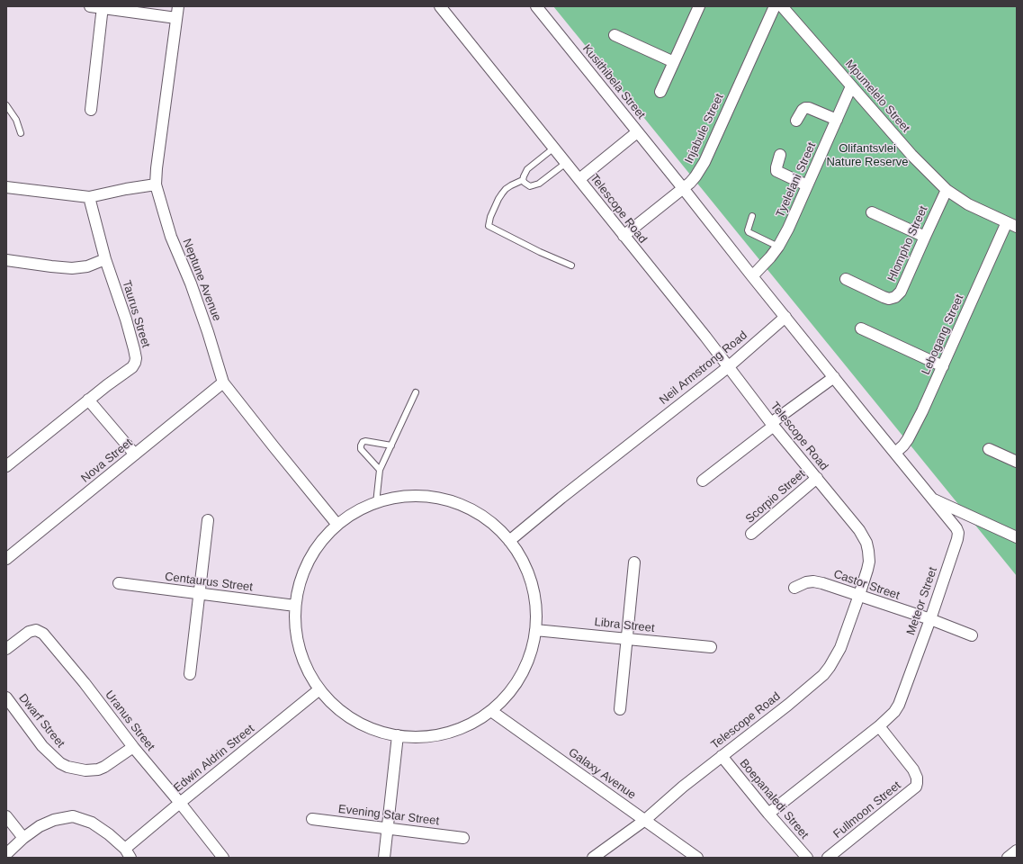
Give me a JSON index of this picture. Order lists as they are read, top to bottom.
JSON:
{
  "streets": {
    "street": [
      "Kusithibela Street",
      "Mpumelelo Street",
      "Injabule Street",
      "Tyelelani Street",
      "Telescope Road",
      "Hlompho Street",
      "Neptune Avenue",
      "Taurus Street",
      "Lebogang Street",
      "Neil Armstrong Road",
      "Nova Street",
      "Scorpio Street",
      "Centaurus Street",
      "Castor Street",
      "Meteor Street",
      "Libra Street",
      "Dwarf Street",
      "Uranus Street",
      "Edwin Aldrin Street",
      "Galaxy Avenue",
      "Boepanaledi Street",
      "Fullmoon Street",
      "Evening Star Street"
    ]
  },
  "crossings": [
    ["Kusithibela Street", "Telescope Road"],
    ["Mpumelelo Street", "Tyelelani Street"],
    ["Mpumelelo Street", "Hlompho Street"],
    ["Mpumelelo Street", "Lebogang Street"],
    ["Injabule Street", "Telescope Road"],
    ["Telescope Road", "Neil Armstrong Road"],
    ["Telescope Road", "Scorpio Street"],
    ["Telescope Road", "Castor Street"],
    ["Telescope Road", "Galaxy Avenue"],
    ["Telescope Road", "Boepanaledi Street"],
    ["Neptune Avenue", "Nova Street"],
    ["Lebogang Street", "Meteor Street"],
    ["Neil Armstrong Road", "Meteor Street"],
    ["Castor Street", "Meteor Street"],
    ["Meteor Street", "Boepanaledi Street"],
    ["Meteor Street", "Fullmoon Street"],
    ["Dwarf Street", "Uranus Street"],
    ["Uranus Street", "Edwin Aldrin Street"]
  ],
  "parks": ["Olifantsvlei Nature Reserve"]
}
